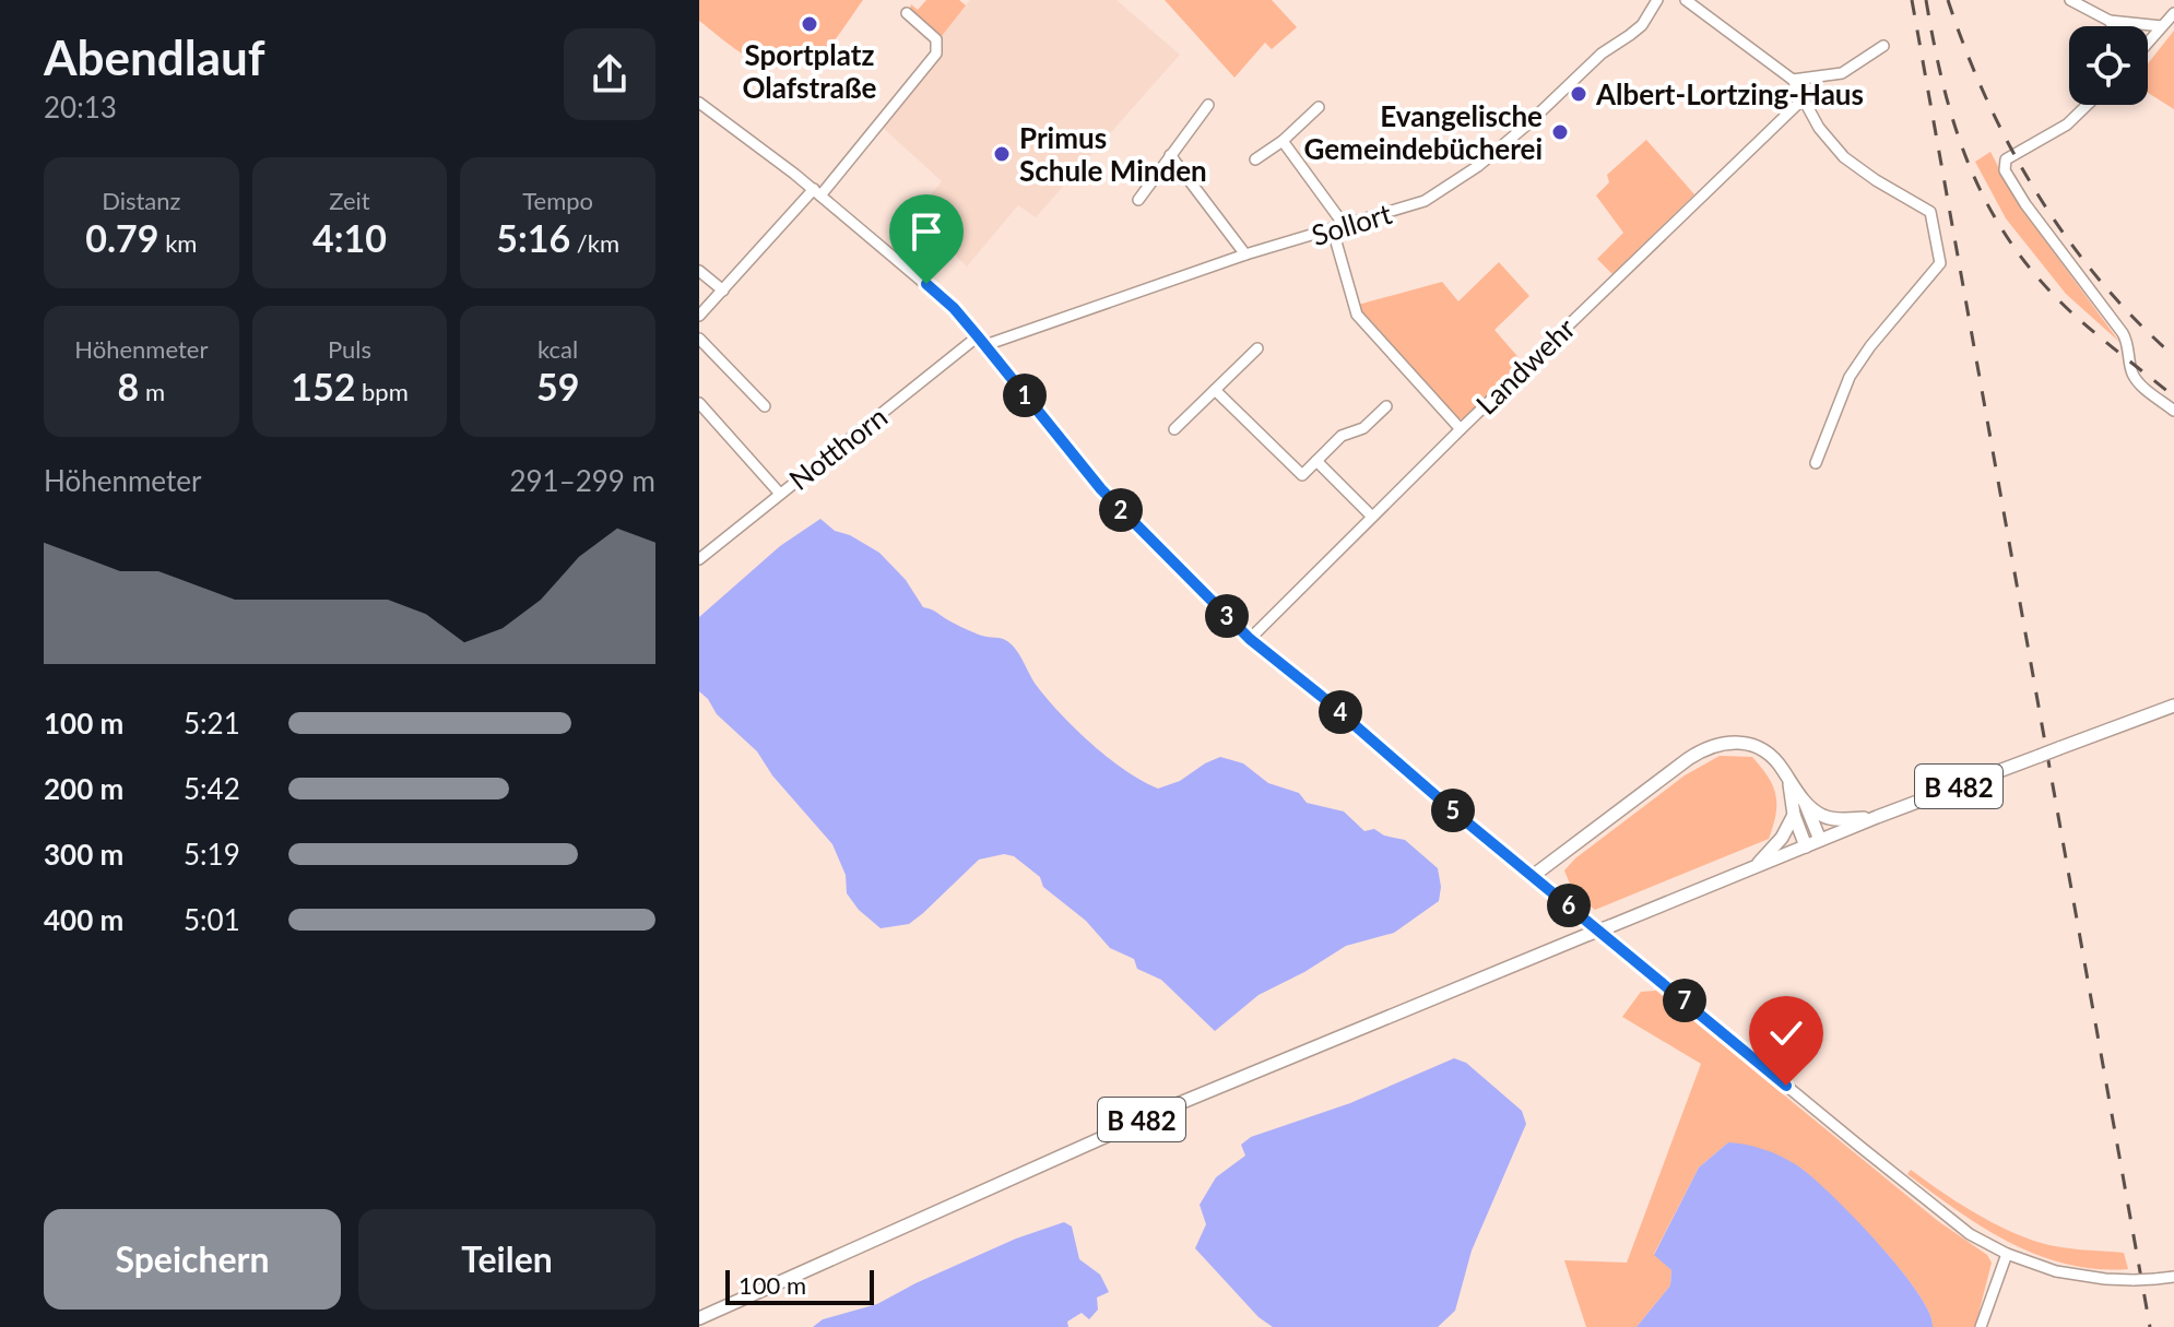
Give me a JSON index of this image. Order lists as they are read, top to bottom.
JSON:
{
  "streets": {
    "main road": ["B 482"],
    "street": ["Sollort", "Landwehr", "Notthorn"]
  },
  "crossings": [
    ["Sollort", "Notthorn"]
  ],
  "places": [
    "Sportplatz Olafstraße",
    "Albert-Lortzing-Haus",
    "Evangelische Gemeindebücherei",
    "Primus Schule Minden"
  ],
  "scale_bar": "100 m",
  "page": {
    "heading": ["Abendlauf", "20:13"],
    "stats": [
      ["Distanz", "0.79 km"],
      ["Zeit", "4:10"],
      ["Tempo", "5:16 /km"],
      ["Höhenmeter", "8 m"],
      ["Puls", "152 bpm"],
      ["kcal", "59"]
    ],
    "pins": [
      "1",
      "2",
      "3",
      "4",
      "5",
      "6",
      "7"
    ],
    "chart": ["Höhenmeter", "291–299 m"],
    "list": [
      {
        "name": "100 m",
        "note": "5:21"
      },
      {
        "name": "200 m",
        "note": "5:42"
      },
      {
        "name": "300 m",
        "note": "5:19"
      },
      {
        "name": "400 m",
        "note": "5:01"
      }
    ],
    "buttons": ["Speichern", "Teilen"],
    "scale": "100 m"
  }
}
